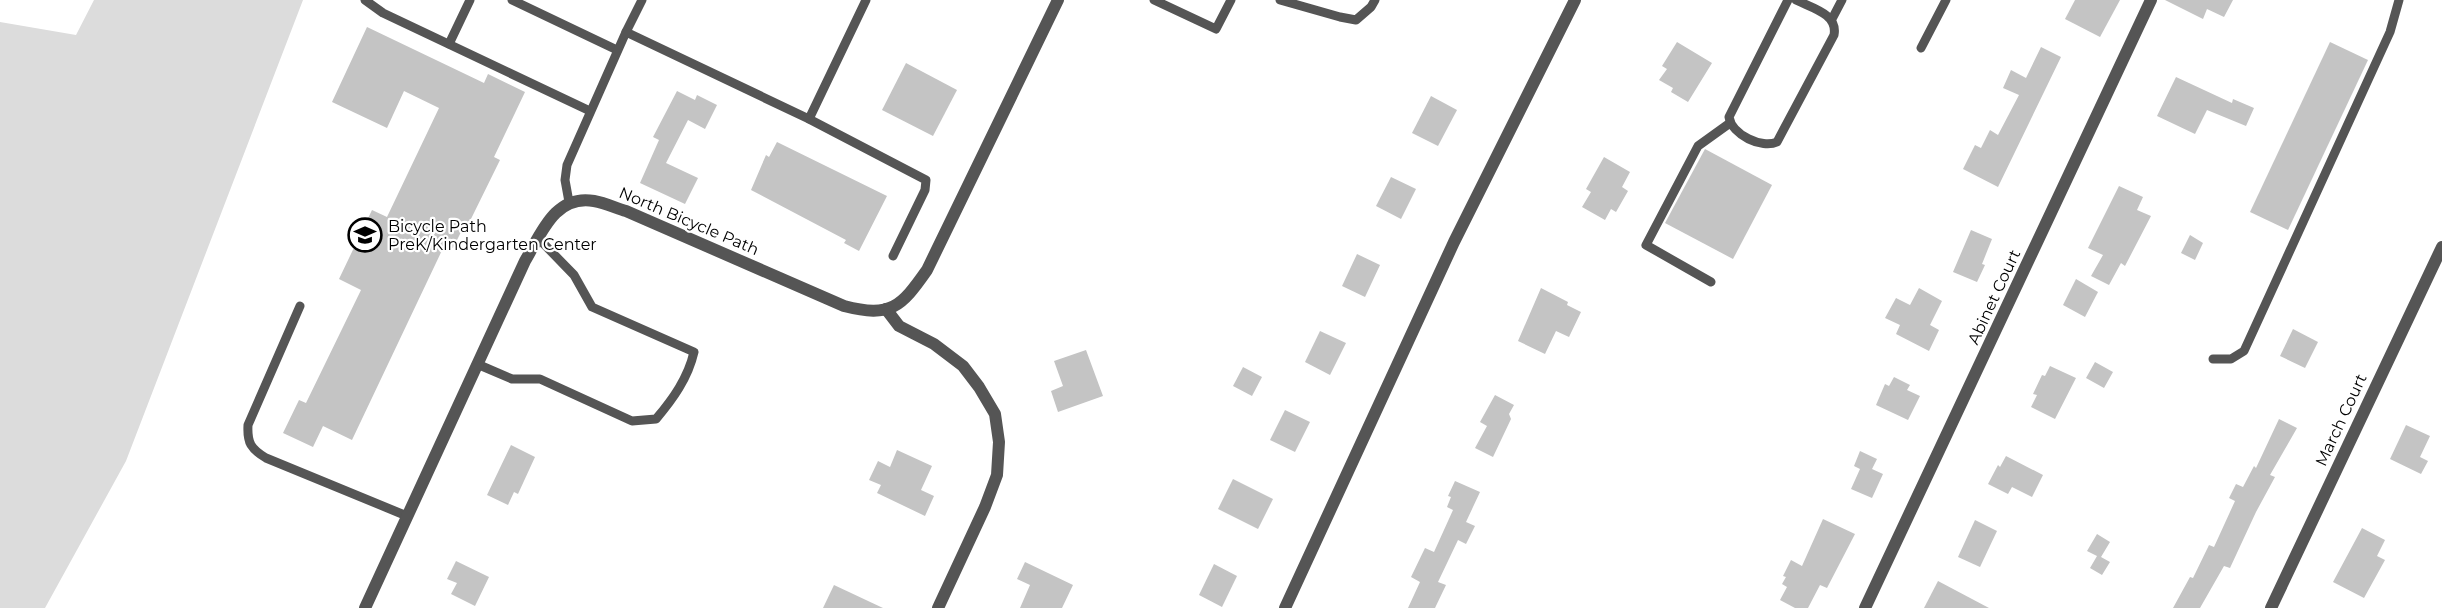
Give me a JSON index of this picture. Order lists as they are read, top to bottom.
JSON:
{
  "streets": {
    "street": ["North Bicycle Path", "Abinet Court", "March Court"]
  },
  "places": {
    "school or university": ["Bicycle Path PreK/Kindergarten Center"]
  }
}
